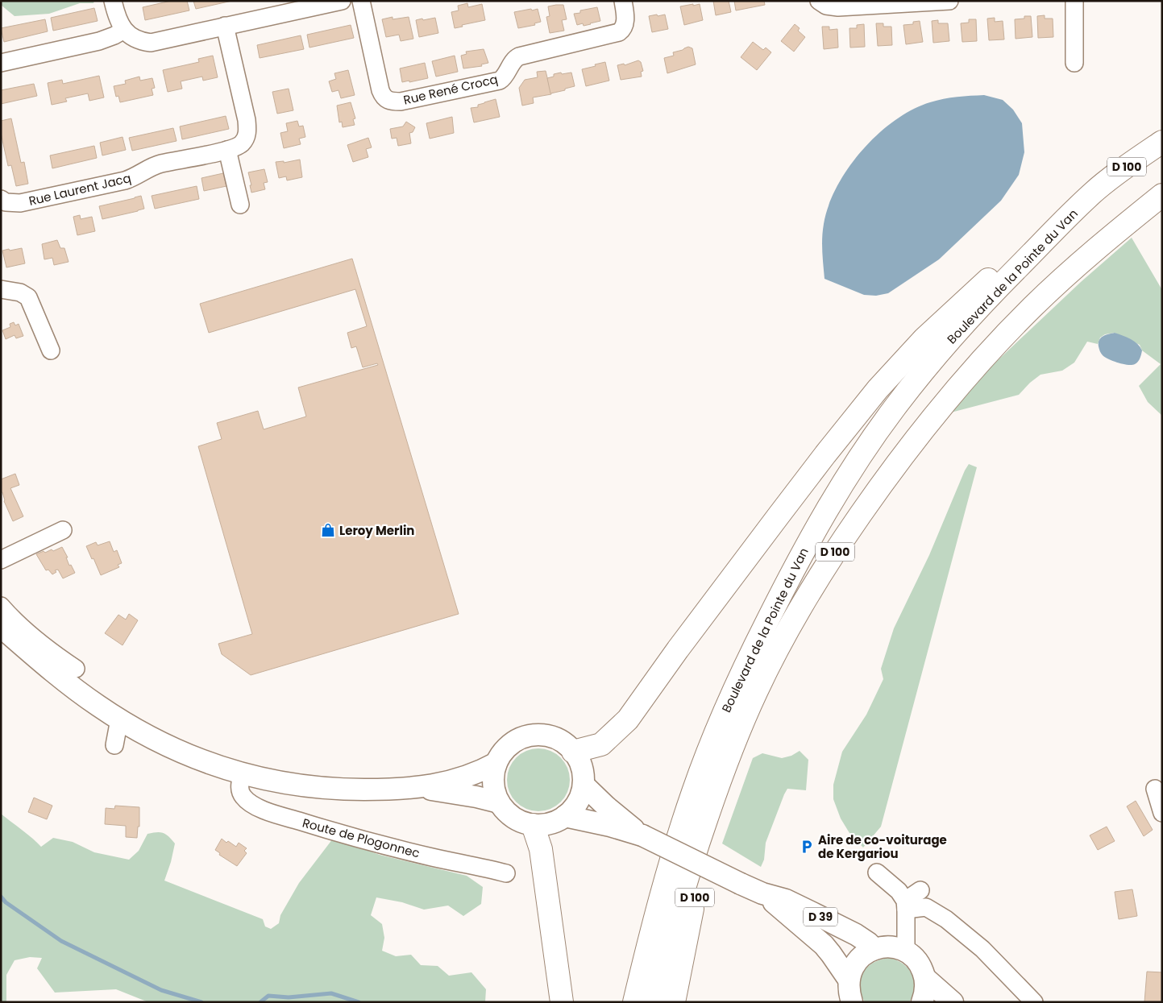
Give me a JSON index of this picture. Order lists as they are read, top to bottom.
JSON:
{
  "streets": {
    "highway": ["D 100", "Boulevard de la Pointe du Van"],
    "main road": ["D 39"],
    "street": ["Rue René Crocq", "Rue Laurent Jacq", "Route de Plogonnec"]
  },
  "crossings": [
    ["D 100", "Boulevard de la Pointe du Van"]
  ],
  "places": {
    "shop": ["Leroy Merlin"],
    "parking": ["Aire de co-voiturage de Kergariou"]
  }
}
